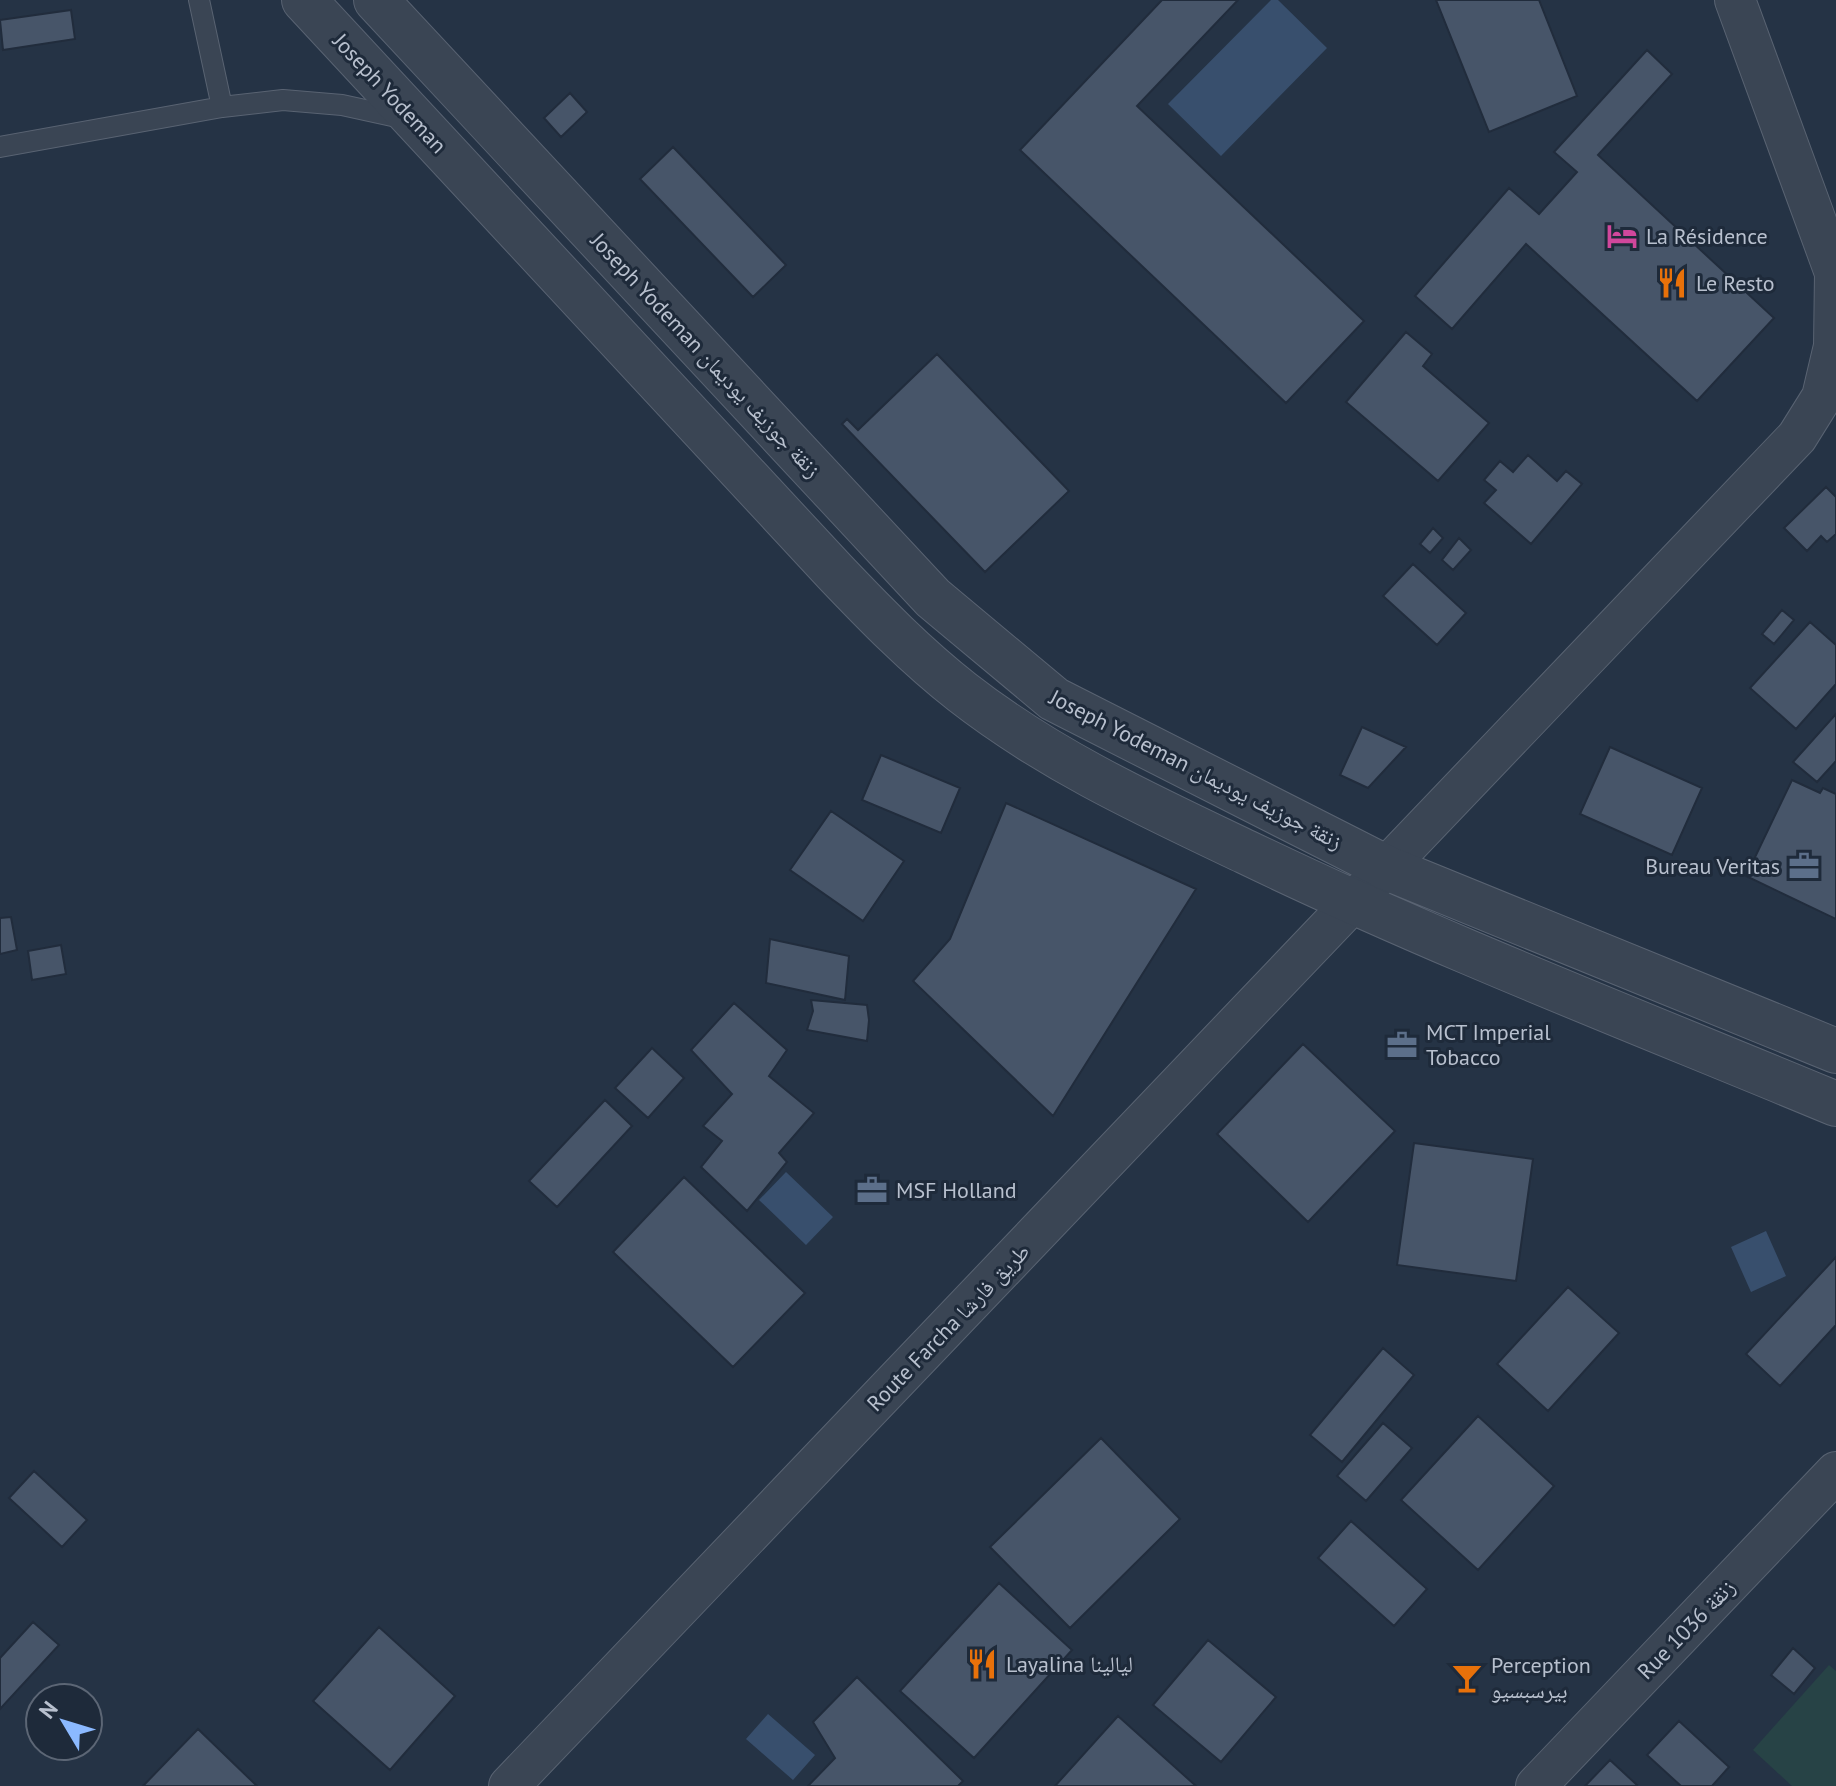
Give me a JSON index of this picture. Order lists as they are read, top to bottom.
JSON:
{
  "streets": {
    "street": [
      "Joseph Yodeman",
      "Joseph Yodeman زنقة جوزيف يوديمان",
      "Route Farcha طريق فارشا",
      "Rue 1036 زنقة"
    ]
  },
  "crossings": [
    ["Joseph Yodeman زنقة جوزيف يوديمان", "Route Farcha طريق فارشا"]
  ],
  "places": {
    "hotel": ["La Résidence"],
    "restaurant": ["Le Resto", "Layalina ليالينا"],
    "office": ["Bureau Veritas", "MCT Imperial Tobacco", "MSF Holland"],
    "bar": ["Perception بيرسبسيو"]
  },
  "north": "top left"
}
